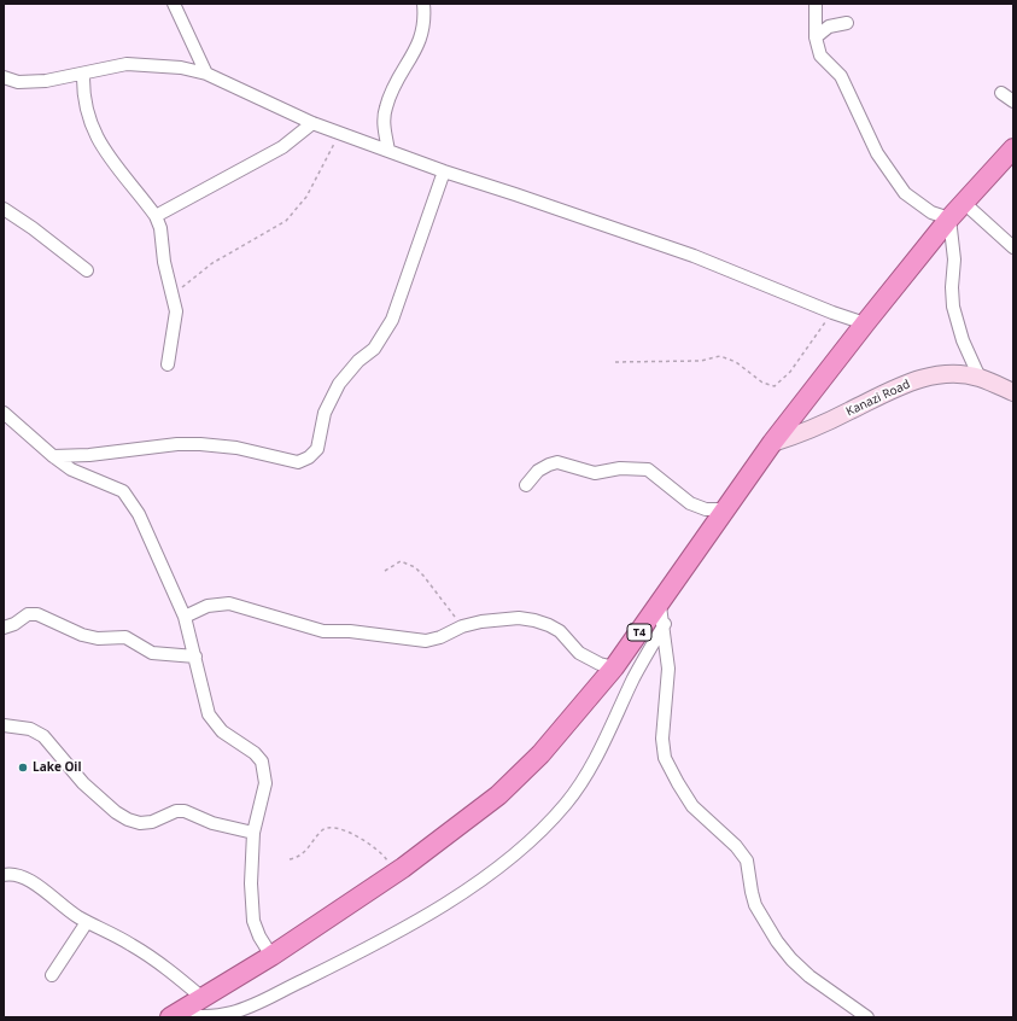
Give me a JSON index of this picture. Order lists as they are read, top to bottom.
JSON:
{
  "streets": {
    "highway": ["T4"],
    "main road": ["Kanazi Road"]
  },
  "crossings": [
    ["Kanazi Road", "T4"]
  ],
  "places": ["Lake Oil"]
}
